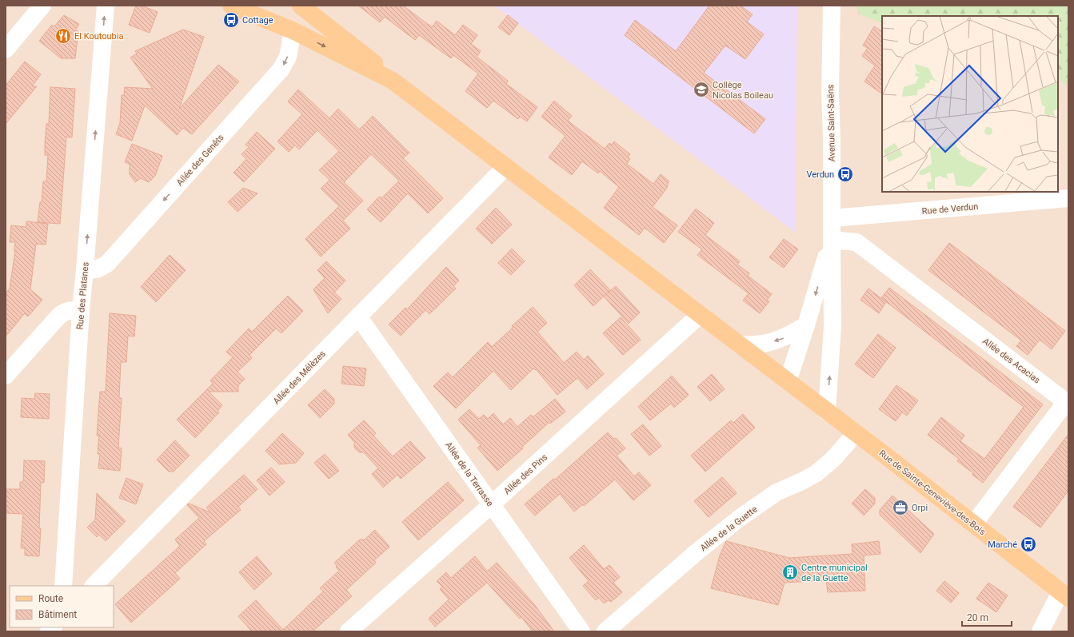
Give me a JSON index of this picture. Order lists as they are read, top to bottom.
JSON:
{
  "streets": {
    "main road": ["Rue de Sainte-Geneviève-des-Bois"],
    "street": [
      "Avenue Saint-Saëns",
      "Allée des Genêts",
      "Rue de Verdun",
      "Rue des Platanes",
      "Allée des Acacias",
      "Allée des Mélèzes",
      "Allée de la Terrasse",
      "Allée des Pins",
      "Allée de la Guette"
    ]
  },
  "crossings": [
    ["Avenue Saint-Saëns", "Rue de Verdun"],
    ["Avenue Saint-Saëns", "Allée des Acacias"],
    ["Avenue Saint-Saëns", "Rue de Sainte-Geneviève-des-Bois"],
    ["Allée des Genêts", "Rue des Platanes"],
    ["Allée des Acacias", "Rue de Sainte-Geneviève-des-Bois"],
    ["Allée des Mélèzes", "Allée de la Terrasse"],
    ["Allée des Mélèzes", "Rue de Sainte-Geneviève-des-Bois"],
    ["Allée de la Terrasse", "Allée des Pins"],
    ["Allée des Pins", "Rue de Sainte-Geneviève-des-Bois"],
    ["Rue de Sainte-Geneviève-des-Bois", "Allée de la Guette"]
  ],
  "one_way": ["Allée des Genêts", "Rue des Platanes"],
  "places": {
    "bus stop": ["Cottage", "Verdun", "Marché"],
    "restaurant": ["El Koutoubia"],
    "school or university": ["Collège Nicolas Boileau"],
    "office": ["Orpi"],
    "building": ["Centre municipal de la Guette"]
  },
  "legend": ["Route", "Bâtiment"],
  "scale_bar": "20 m"
}
